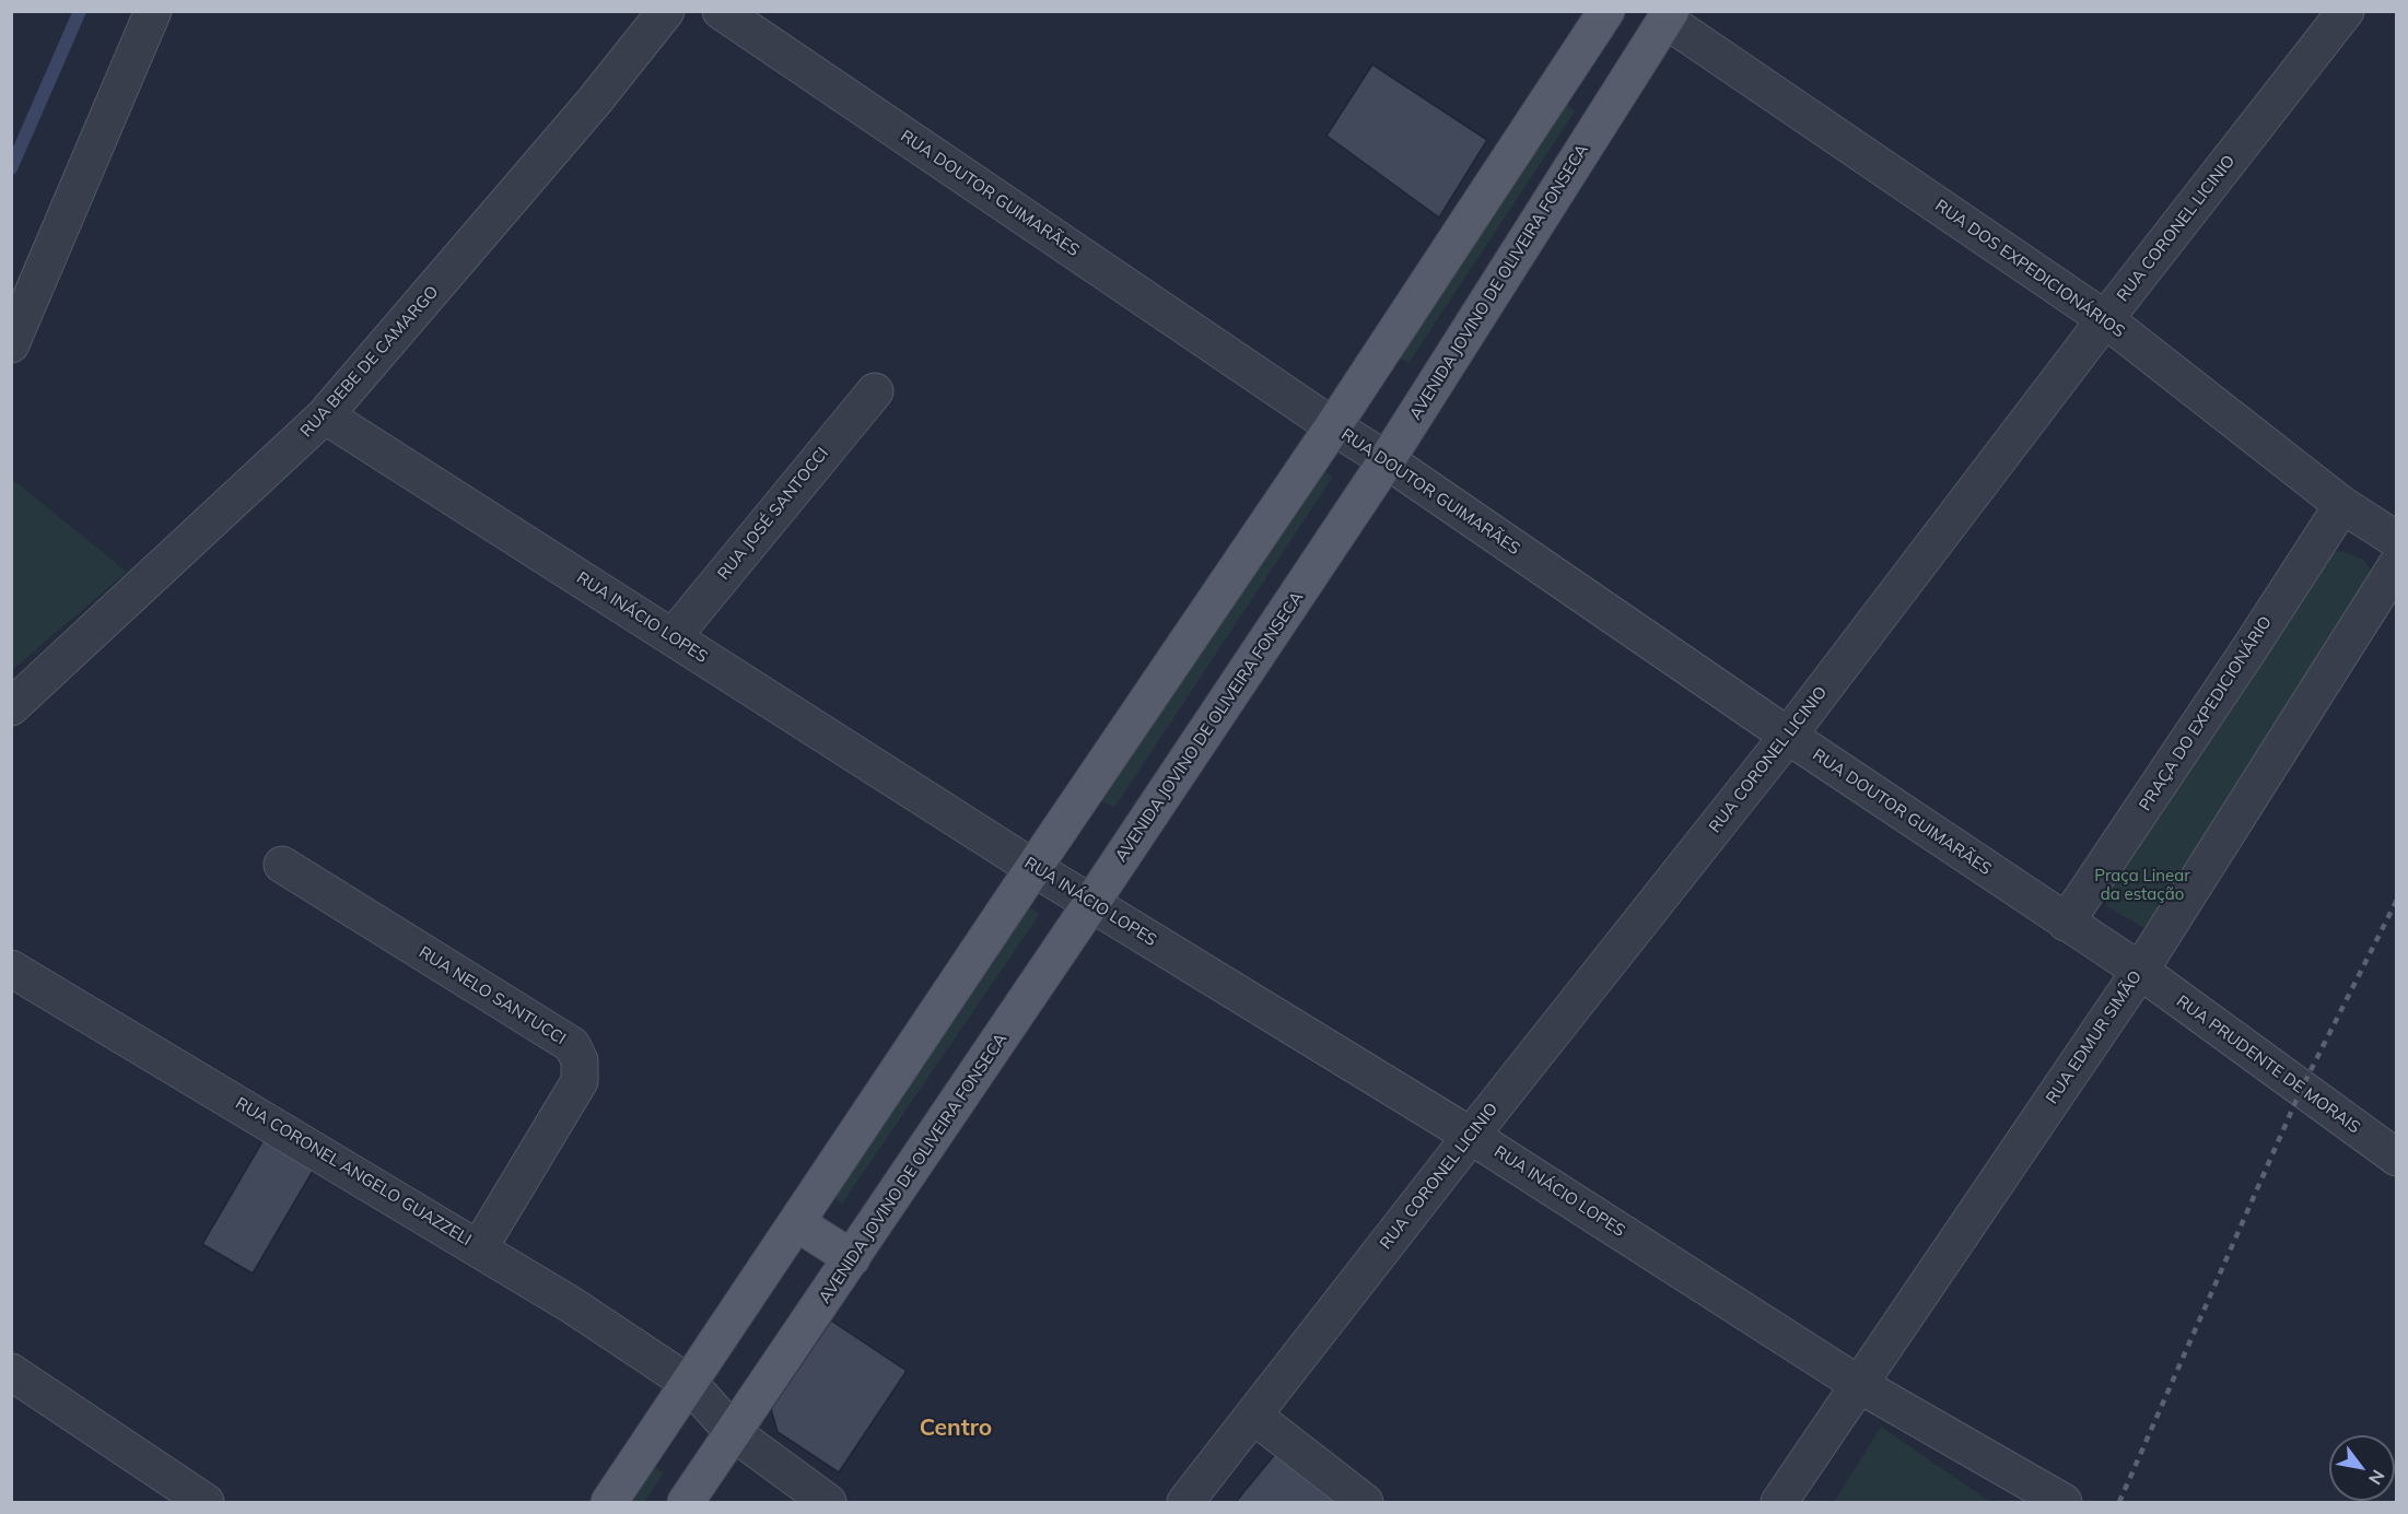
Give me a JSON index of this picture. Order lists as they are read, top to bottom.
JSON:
{
  "streets": {
    "main road": ["AVENIDA JOVINO DE OLIVEIRA FONSECA"],
    "street": [
      "RUA DOUTOR GUIMARÃES",
      "RUA CORONEL LICINIO",
      "RUA DOS EXPEDICIONÁRIOS",
      "RUA BEBE DE CAMARGO",
      "RUA JOSÉ SANTOCCI",
      "RUA INÁCIO LOPES",
      "PRAÇA DO EXPEDICIONÁRIO",
      "RUA NELO SANTUCCI",
      "RUA EDMUR SIMÃO",
      "RUA PRUDENTE DE MORAIS",
      "RUA CORONEL ANGELO GUAZZELI"
    ]
  },
  "crossings": [
    ["RUA DOUTOR GUIMARÃES", "RUA CORONEL LICINIO"],
    ["RUA DOUTOR GUIMARÃES", "AVENIDA JOVINO DE OLIVEIRA FONSECA"],
    ["RUA DOUTOR GUIMARÃES", "PRAÇA DO EXPEDICIONÁRIO"],
    ["RUA DOUTOR GUIMARÃES", "RUA EDMUR SIMÃO"],
    ["RUA DOUTOR GUIMARÃES", "RUA PRUDENTE DE MORAIS"],
    ["RUA CORONEL LICINIO", "RUA DOS EXPEDICIONÁRIOS"],
    ["RUA CORONEL LICINIO", "RUA INÁCIO LOPES"],
    ["RUA DOS EXPEDICIONÁRIOS", "AVENIDA JOVINO DE OLIVEIRA FONSECA"],
    ["RUA DOS EXPEDICIONÁRIOS", "PRAÇA DO EXPEDICIONÁRIO"],
    ["AVENIDA JOVINO DE OLIVEIRA FONSECA", "RUA INÁCIO LOPES"],
    ["AVENIDA JOVINO DE OLIVEIRA FONSECA", "RUA CORONEL ANGELO GUAZZELI"],
    ["RUA BEBE DE CAMARGO", "RUA INÁCIO LOPES"],
    ["RUA JOSÉ SANTOCCI", "RUA INÁCIO LOPES"],
    ["RUA INÁCIO LOPES", "RUA EDMUR SIMÃO"],
    ["RUA NELO SANTUCCI", "RUA CORONEL ANGELO GUAZZELI"],
    ["RUA EDMUR SIMÃO", "RUA PRUDENTE DE MORAIS"]
  ],
  "districts": ["Centro"],
  "parks": ["Praça Linear da estação"],
  "north": "bottom right"
}
